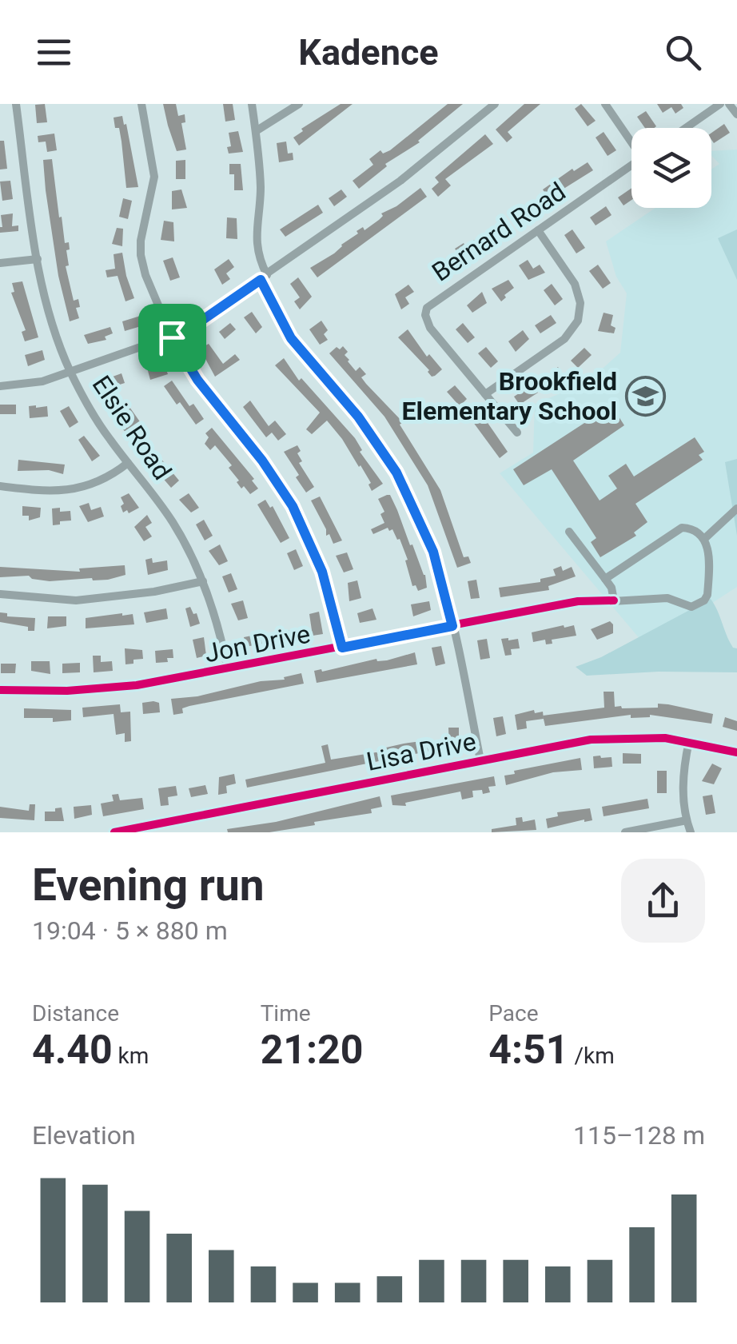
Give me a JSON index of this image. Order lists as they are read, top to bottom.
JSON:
{
  "streets": {
    "street": [
      "Bernard Road",
      "Elsie Road",
      "Jon Drive",
      "Lisa Drive"
    ]
  },
  "crossings": [
    ["Elsie Road", "Jon Drive"]
  ],
  "places": {
    "school or university": ["Brookfield Elementary School"]
  },
  "page": {
    "header": "Kadence",
    "heading": ["Evening run", "19:04 · 5 × 880 m"],
    "stats": [
      ["Distance", "4.40 km"],
      ["Time", "21:20"],
      ["Pace", "4:51 /km"]
    ],
    "chart": ["Elevation", "115–128 m"]
  }
}
